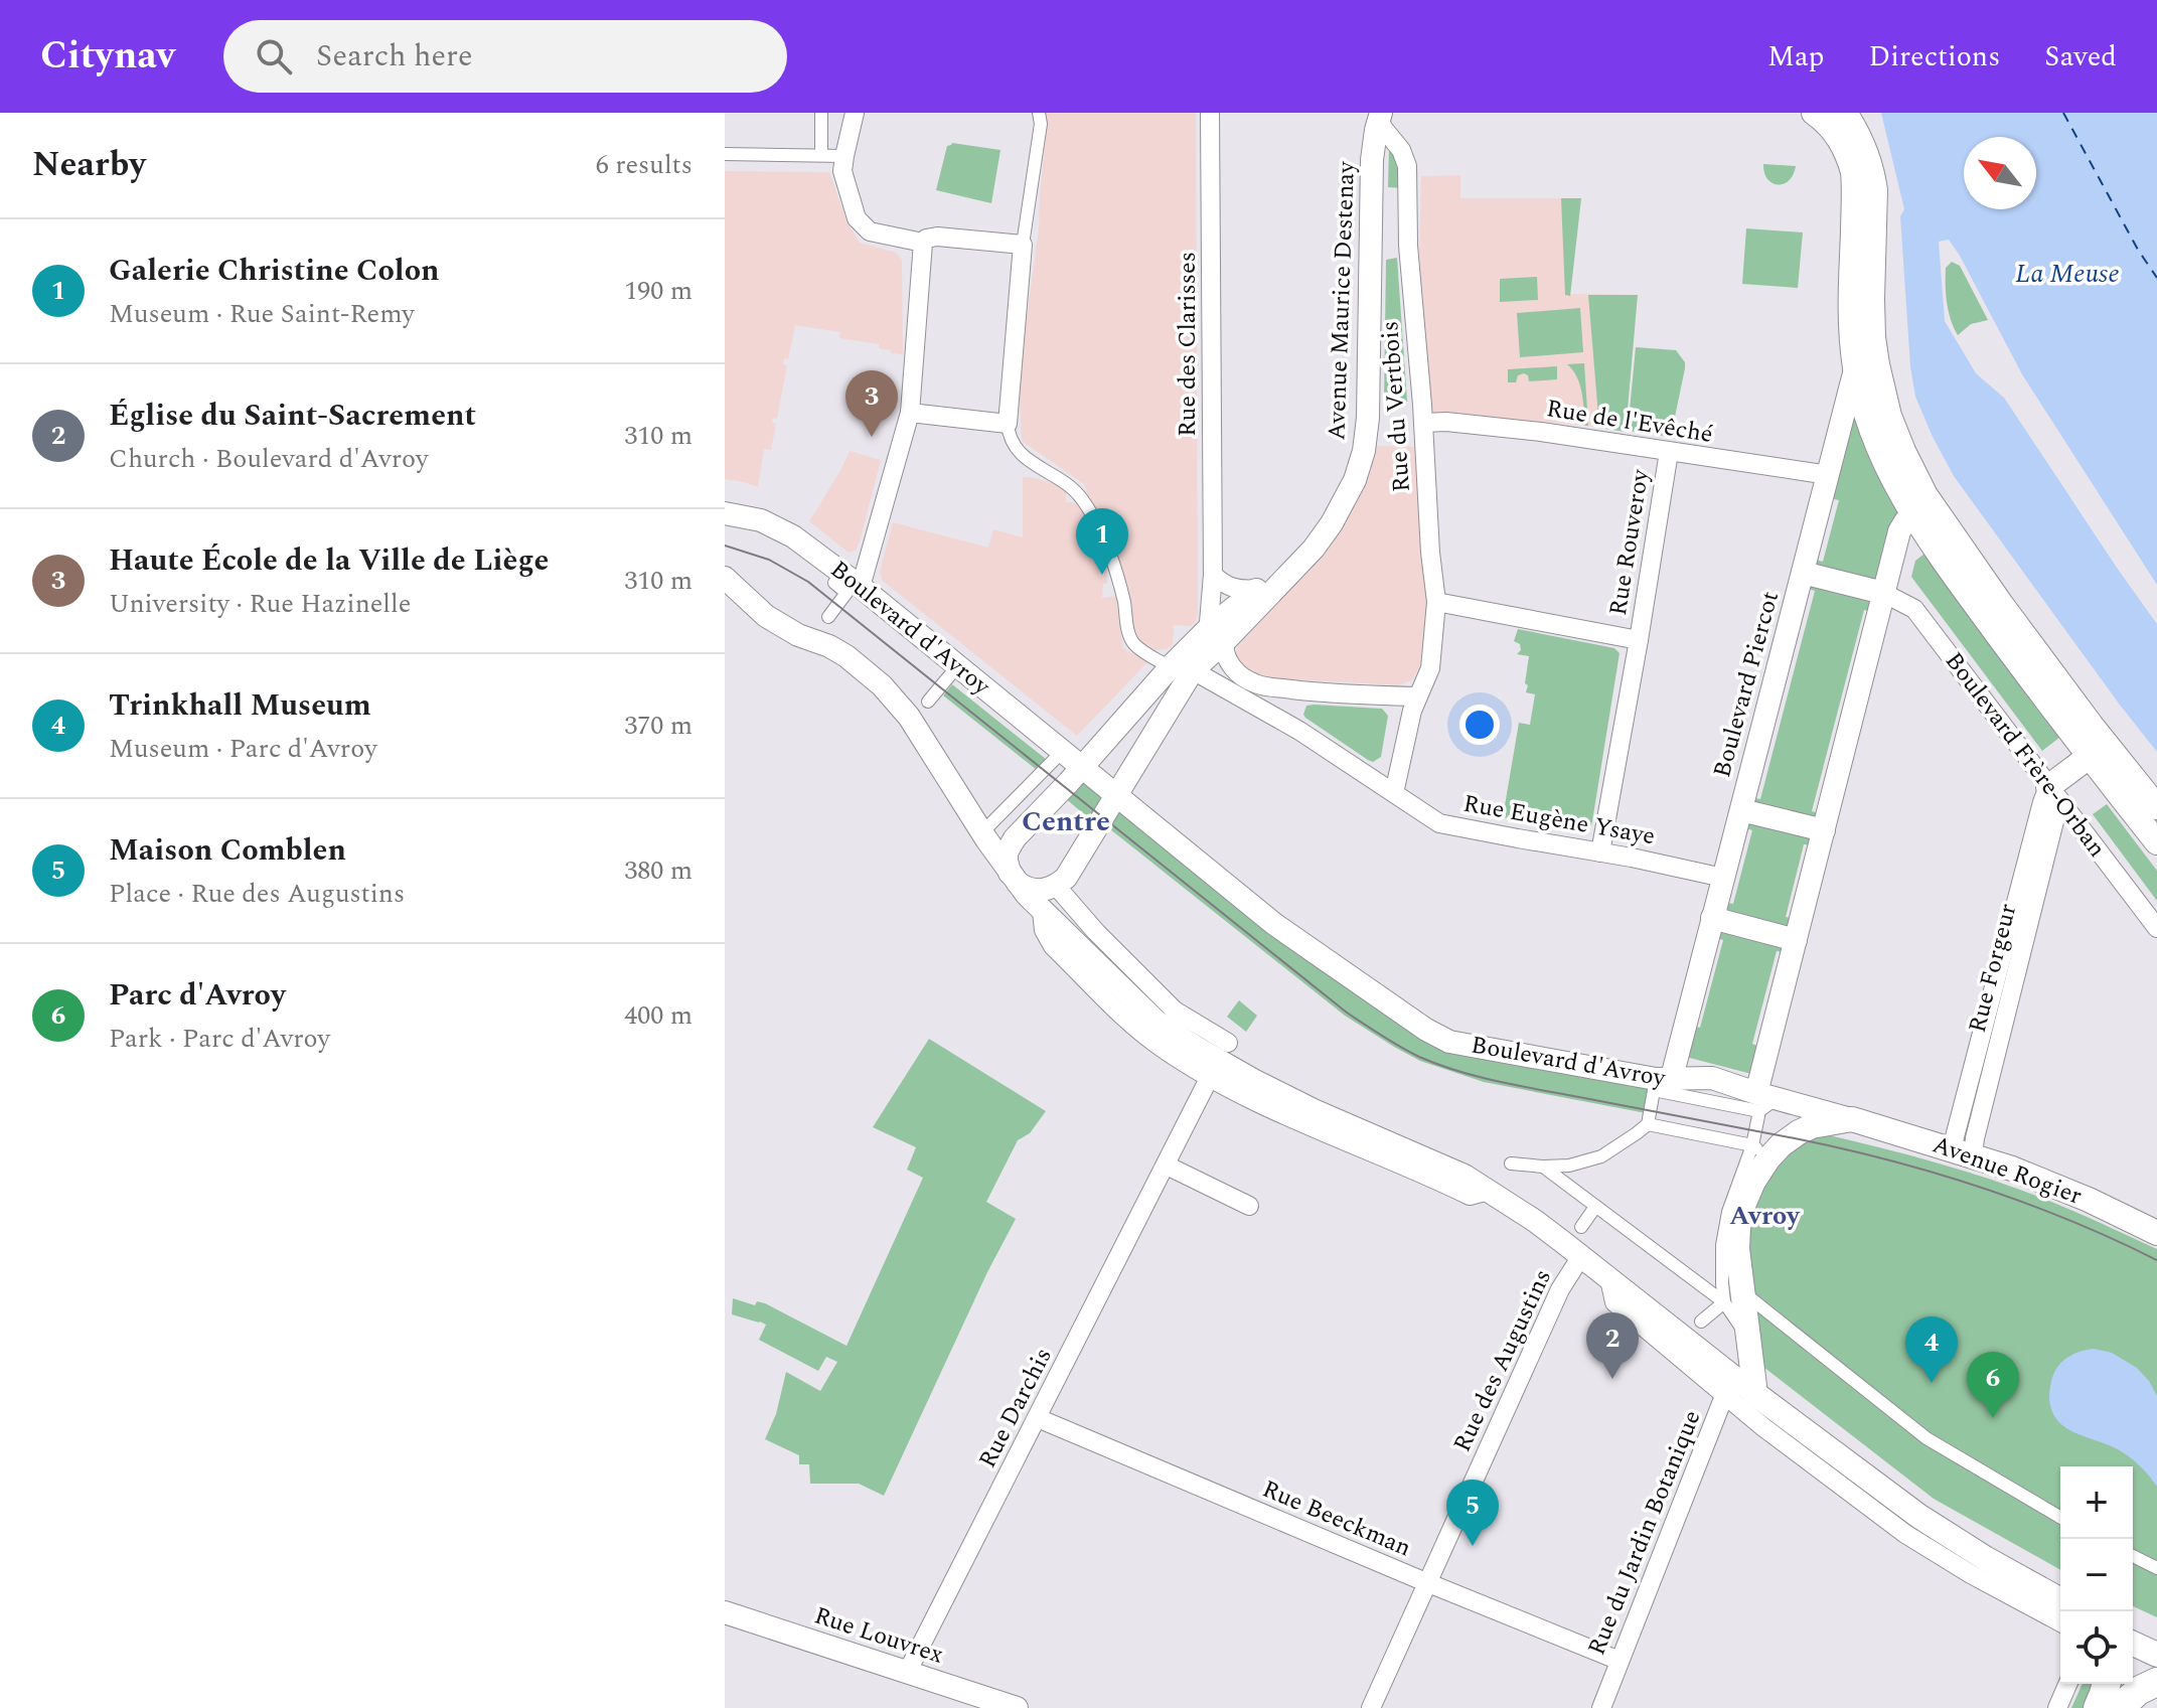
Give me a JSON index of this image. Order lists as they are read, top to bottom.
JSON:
{
  "streets": {
    "main road": ["Boulevard Frère-Orban", "Avenue Rogier"],
    "street": [
      "Avenue Maurice Destenay",
      "Rue des Clarisses",
      "Rue du Vertbois",
      "Rue de l'Evêché",
      "Rue Rouveroy",
      "Boulevard d'Avroy",
      "Boulevard Piercot",
      "Rue Eugène Ysaye",
      "Rue Forgeur",
      "Rue des Augustins",
      "Rue Darchis",
      "Rue Beeckman",
      "Rue du Jardin Botanique",
      "Rue Louvrex"
    ]
  },
  "crossings": [
    ["Avenue Maurice Destenay", "Rue des Clarisses"],
    ["Avenue Maurice Destenay", "Rue du Vertbois"],
    ["Avenue Maurice Destenay", "Boulevard d'Avroy"],
    ["Avenue Maurice Destenay", "Rue Eugène Ysaye"],
    ["Rue du Vertbois", "Rue de l'Evêché"],
    ["Rue du Vertbois", "Rue Eugène Ysaye"],
    ["Rue de l'Evêché", "Rue Rouveroy"],
    ["Rue de l'Evêché", "Boulevard Piercot"],
    ["Rue Rouveroy", "Rue Eugène Ysaye"],
    ["Boulevard d'Avroy", "Boulevard Piercot"],
    ["Boulevard d'Avroy", "Avenue Rogier"],
    ["Boulevard Piercot", "Boulevard Frère-Orban"],
    ["Boulevard Piercot", "Rue Eugène Ysaye"],
    ["Boulevard Frère-Orban", "Rue Forgeur"],
    ["Rue Forgeur", "Avenue Rogier"],
    ["Rue des Augustins", "Rue Beeckman"],
    ["Rue Darchis", "Rue Beeckman"],
    ["Rue Darchis", "Rue Louvrex"],
    ["Rue Beeckman", "Rue du Jardin Botanique"]
  ],
  "districts": ["Centre", "Avroy"],
  "water": ["La Meuse"],
  "north": "top left",
  "page": {
    "header": "Citynav",
    "search": "Search here",
    "nav": ["Map", "Directions", "Saved"],
    "heading": ["Nearby", "6 results"],
    "list": [
      {
        "mark": "1",
        "name": "Galerie Christine Colon",
        "note": "Museum · Rue Saint-Remy",
        "value": "190 m"
      },
      {
        "mark": "2",
        "name": "Église du Saint-Sacrement",
        "note": "Church · Boulevard d'Avroy",
        "value": "310 m"
      },
      {
        "mark": "3",
        "name": "Haute École de la Ville de Liège",
        "note": "University · Rue Hazinelle",
        "value": "310 m"
      },
      {
        "mark": "4",
        "name": "Trinkhall Museum",
        "note": "Museum · Parc d'Avroy",
        "value": "370 m"
      },
      {
        "mark": "5",
        "name": "Maison Comblen",
        "note": "Place · Rue des Augustins",
        "value": "380 m"
      },
      {
        "mark": "6",
        "name": "Parc d'Avroy",
        "note": "Park · Parc d'Avroy",
        "value": "400 m"
      }
    ],
    "pins": [
      "3",
      "1",
      "2",
      "4",
      "6",
      "5"
    ],
    "map_buttons": ["+", "−"]
  }
}
